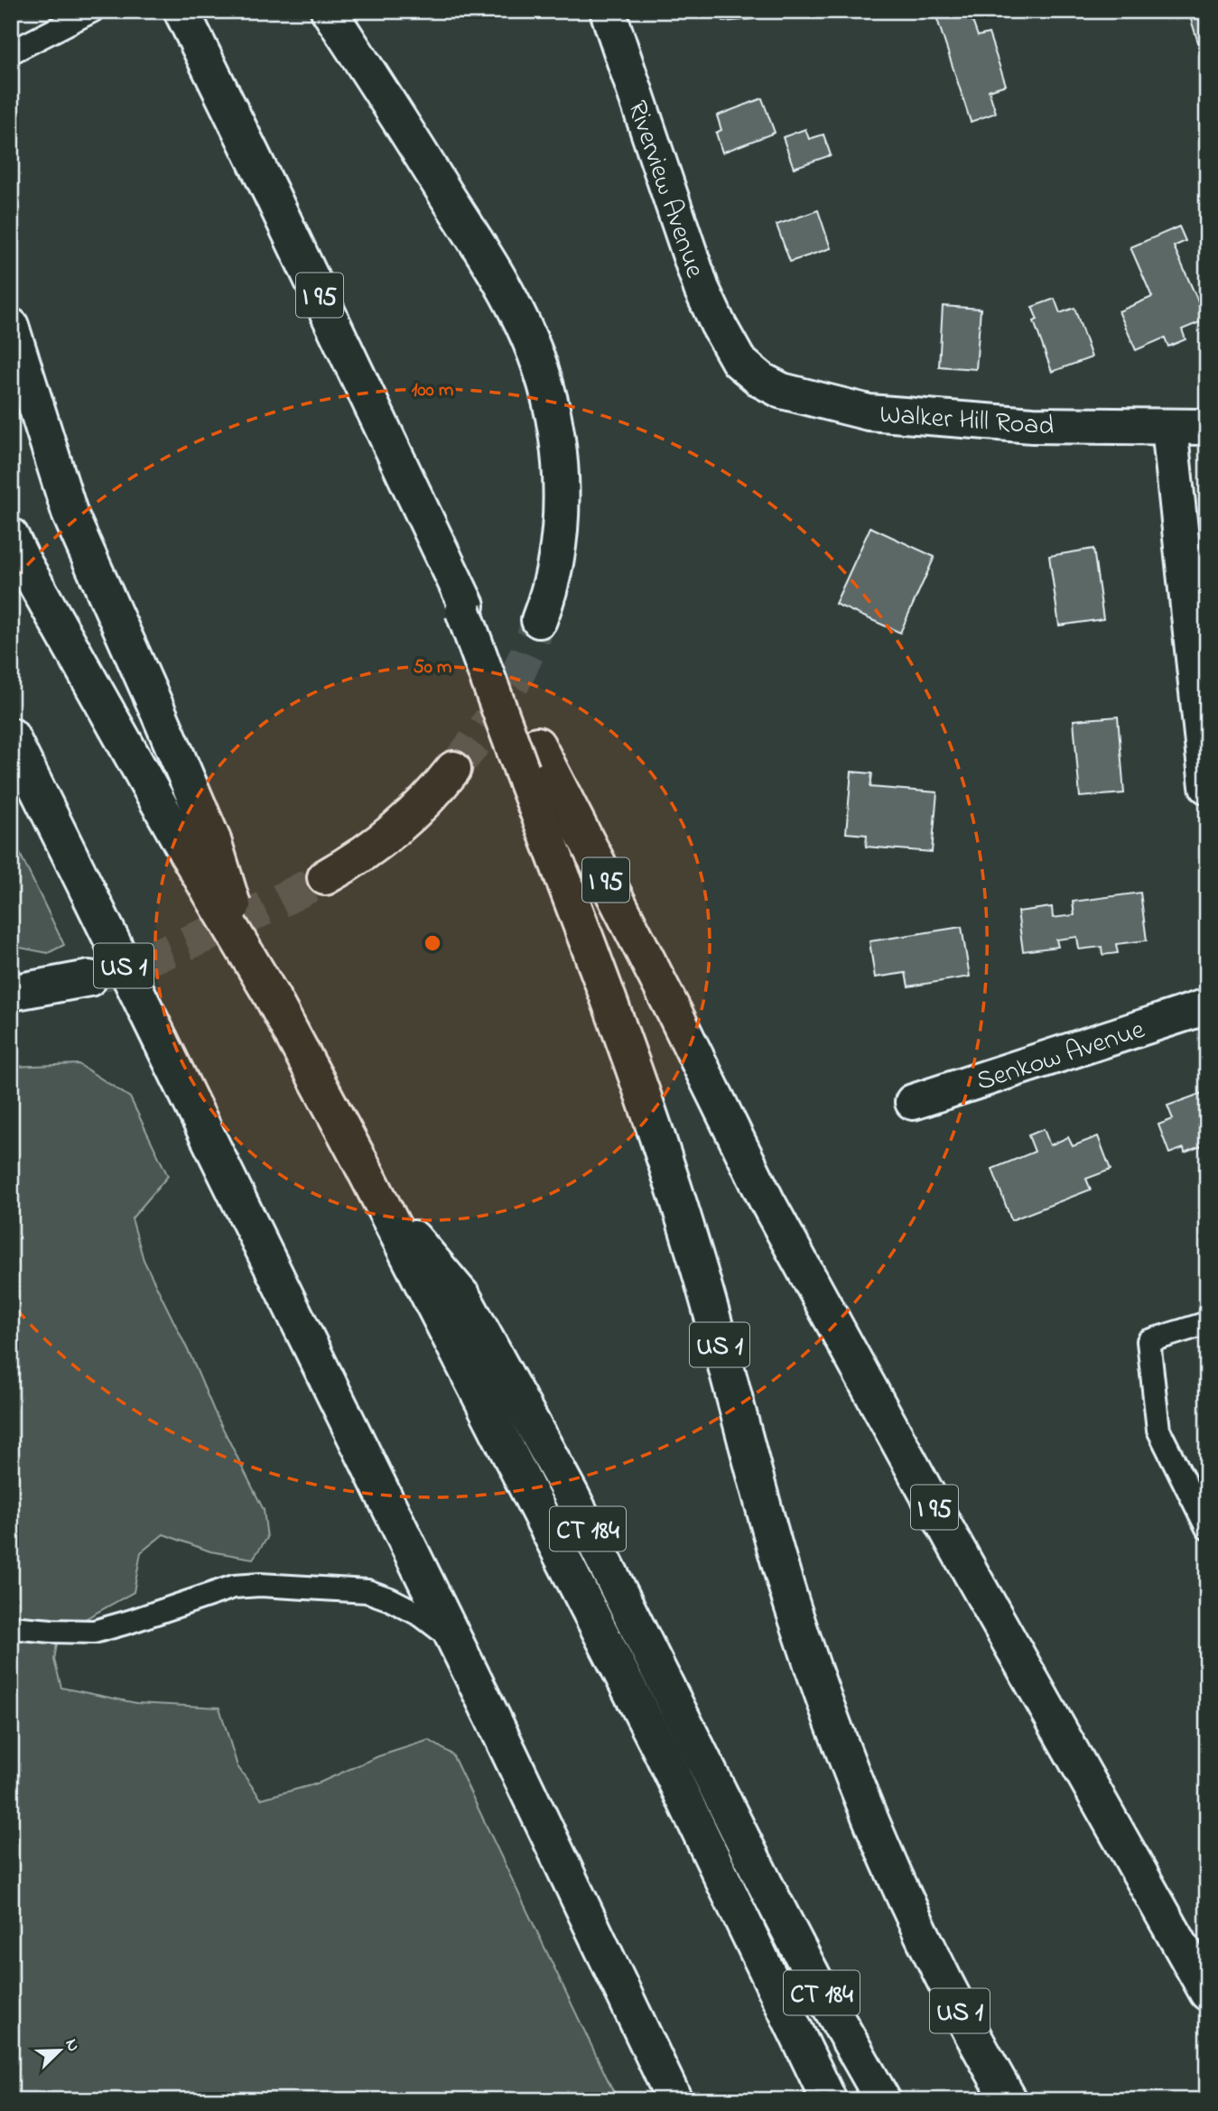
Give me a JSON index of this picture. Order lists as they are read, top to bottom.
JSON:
{
  "streets": {
    "main road": [
      "Riverview Avenue",
      "I 95",
      "Walker Hill Road",
      "US 1",
      "Senkow Avenue",
      "CT 184"
    ]
  },
  "crossings": [
    ["Riverview Avenue", "Walker Hill Road"],
    ["I 95", "US 1"]
  ],
  "north": "top right",
  "rings": ["100 m", "50 m"]
}
